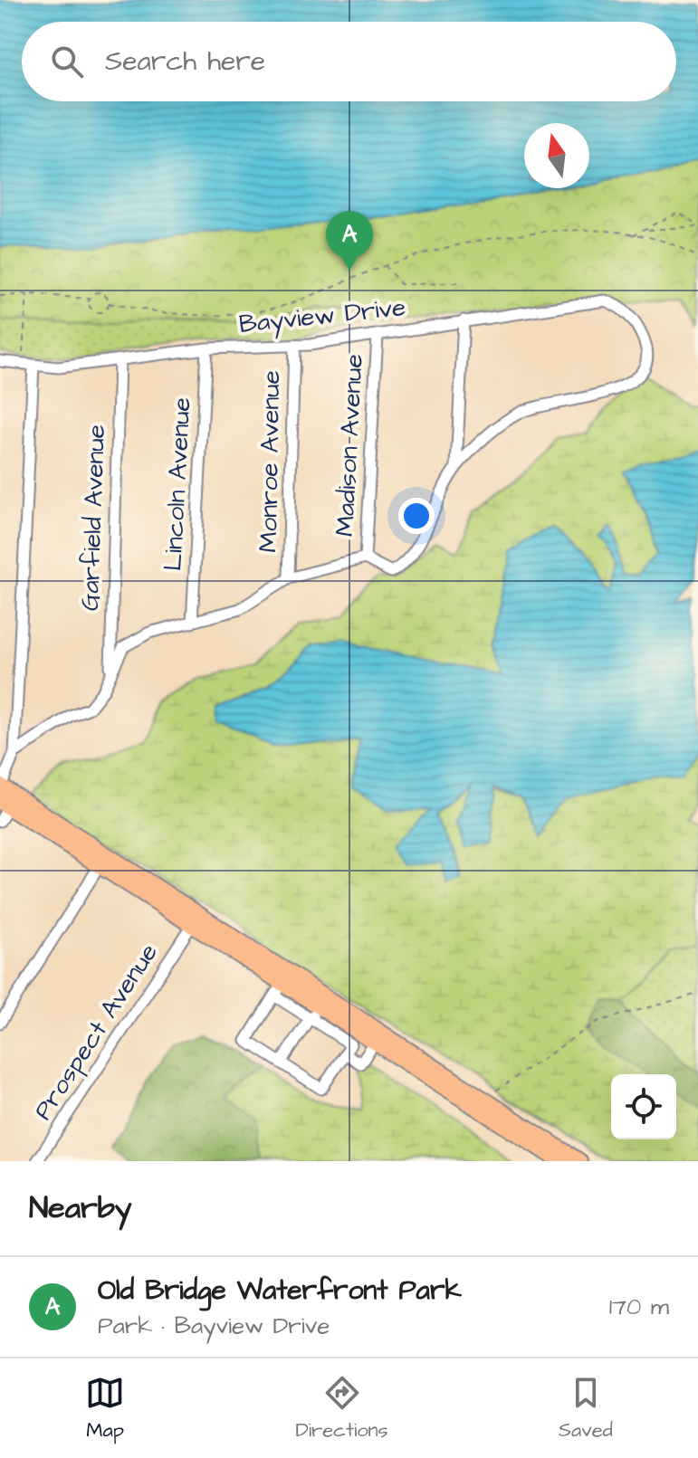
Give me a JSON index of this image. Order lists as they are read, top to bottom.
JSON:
{
  "streets": {
    "street": [
      "Bayview Drive",
      "Madison Avenue",
      "Monroe Avenue",
      "Lincoln Avenue",
      "Garfield Avenue",
      "Prospect Avenue"
    ]
  },
  "crossings": [
    ["Bayview Drive", "Madison Avenue"],
    ["Bayview Drive", "Monroe Avenue"],
    ["Bayview Drive", "Lincoln Avenue"],
    ["Bayview Drive", "Garfield Avenue"]
  ],
  "north": "top",
  "page": {
    "search": "Search here",
    "pins": "A",
    "heading": "Nearby",
    "list": [
      {
        "mark": "A",
        "name": "Old Bridge Waterfront Park",
        "note": "Park · Bayview Drive",
        "value": "170 m"
      }
    ],
    "nav": ["Map", "Directions", "Saved"]
  }
}
